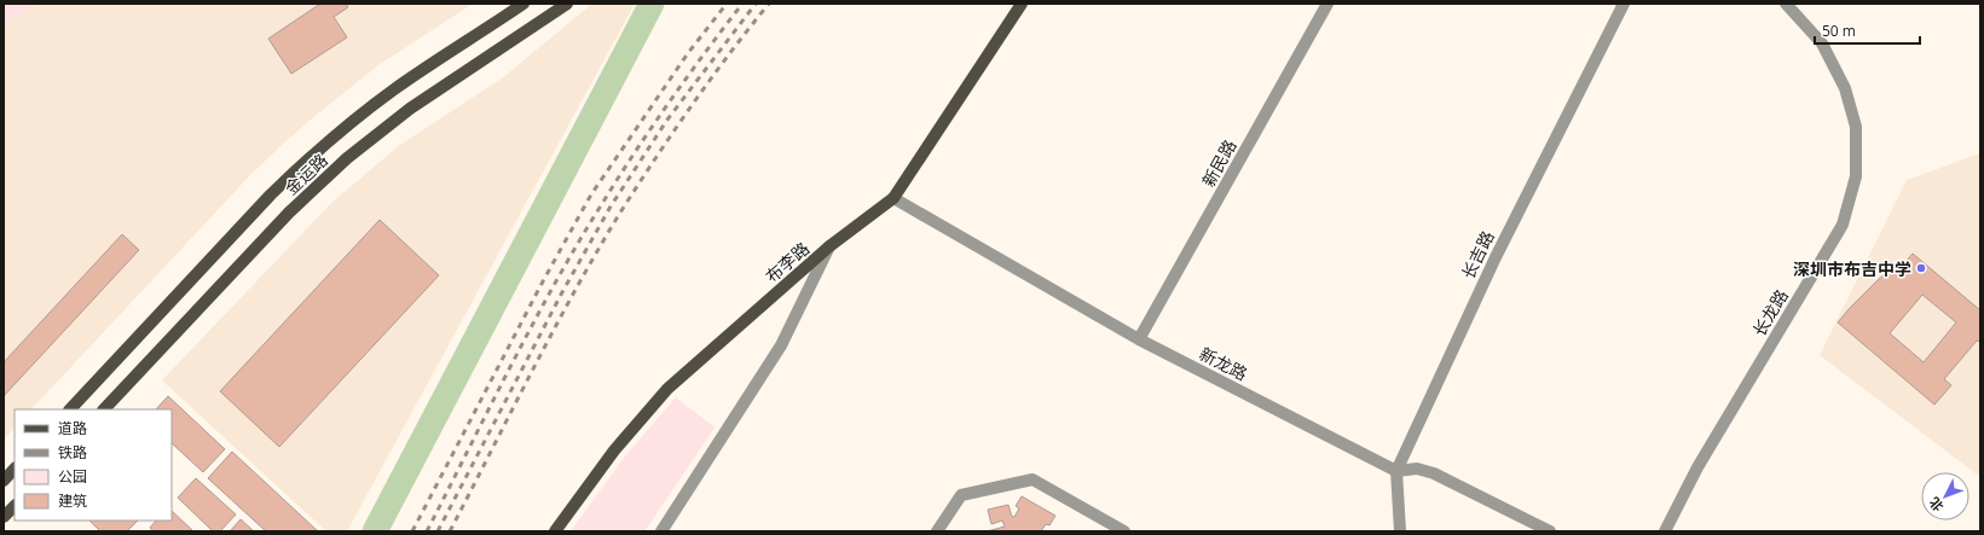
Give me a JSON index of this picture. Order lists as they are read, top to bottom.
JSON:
{
  "streets": {
    "main road": ["金运路", "布李路"],
    "street": [
      "新民路",
      "长吉路",
      "长龙路",
      "新龙路"
    ]
  },
  "crossings": [
    ["新民路", "新龙路"],
    ["长吉路", "新龙路"],
    ["布李路", "新龙路"]
  ],
  "places": ["深圳市布吉中学"],
  "legend": [
    "道路",
    "铁路",
    "公园",
    "建筑"
  ],
  "scale_bar": "50 m",
  "north": "bottom left"
}
